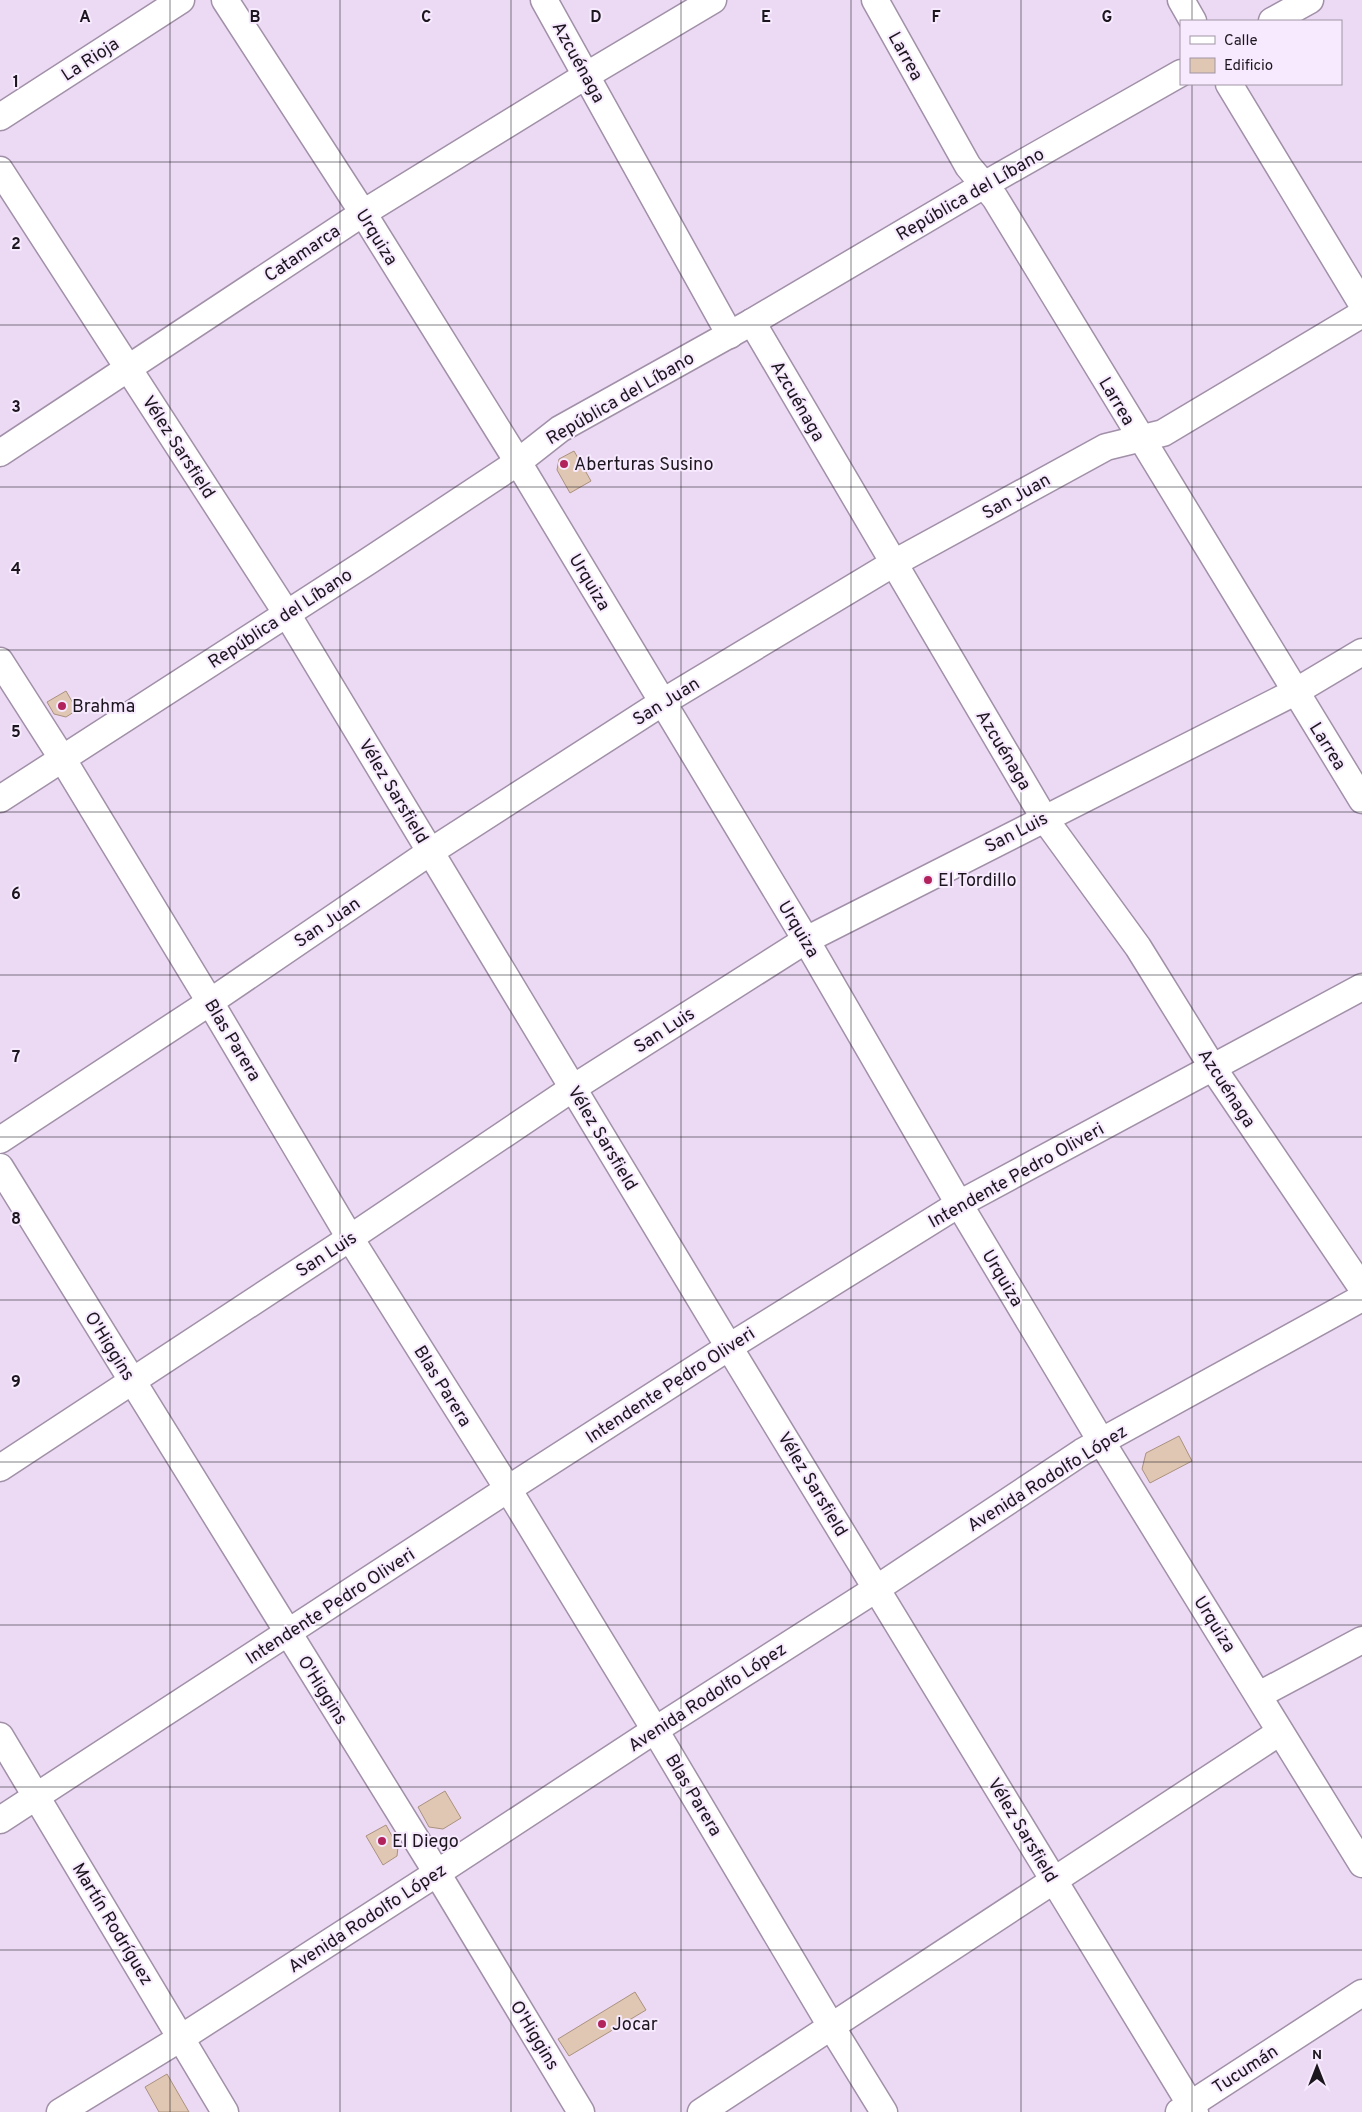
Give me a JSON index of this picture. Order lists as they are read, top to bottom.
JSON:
{
  "streets": {
    "street": [
      "Larrea",
      "La Rioja",
      "Azcuénaga",
      "República del Líbano",
      "Urquiza",
      "Catamarca",
      "Vélez Sarsfield",
      "San Juan",
      "San Luis",
      "Blas Parera",
      "Intendente Pedro Oliveri",
      "O'Higgins",
      "Avenida Rodolfo López",
      "Martín Rodríguez",
      "Tucumán"
    ]
  },
  "crossings": [
    ["Larrea", "República del Líbano"],
    ["Larrea", "San Juan"],
    ["Larrea", "San Luis"],
    ["Azcuénaga", "República del Líbano"],
    ["Azcuénaga", "Catamarca"],
    ["Azcuénaga", "San Juan"],
    ["Azcuénaga", "San Luis"],
    ["Azcuénaga", "Intendente Pedro Oliveri"],
    ["República del Líbano", "Urquiza"],
    ["República del Líbano", "Vélez Sarsfield"],
    ["República del Líbano", "Blas Parera"],
    ["Urquiza", "Catamarca"],
    ["Urquiza", "San Juan"],
    ["Urquiza", "San Luis"],
    ["Urquiza", "Intendente Pedro Oliveri"],
    ["Urquiza", "Avenida Rodolfo López"],
    ["Catamarca", "Vélez Sarsfield"],
    ["Vélez Sarsfield", "San Juan"],
    ["Vélez Sarsfield", "San Luis"],
    ["Vélez Sarsfield", "Intendente Pedro Oliveri"],
    ["Vélez Sarsfield", "Avenida Rodolfo López"],
    ["Vélez Sarsfield", "Tucumán"],
    ["San Juan", "Blas Parera"],
    ["San Luis", "Blas Parera"],
    ["San Luis", "O'Higgins"],
    ["Blas Parera", "Intendente Pedro Oliveri"],
    ["Blas Parera", "Avenida Rodolfo López"],
    ["Intendente Pedro Oliveri", "O'Higgins"],
    ["Intendente Pedro Oliveri", "Martín Rodríguez"],
    ["O'Higgins", "Avenida Rodolfo López"],
    ["Avenida Rodolfo López", "Martín Rodríguez"]
  ],
  "places": [
    "Aberturas Susino",
    "Brahma",
    "El Tordillo",
    "El Diego",
    "Jocar"
  ],
  "legend": ["Calle", "Edificio"],
  "north": "top",
  "grid": {
    "columns": [
      "A",
      "B",
      "C",
      "D",
      "E",
      "F",
      "G"
    ],
    "rows": [
      "1",
      "2",
      "3",
      "4",
      "5",
      "6",
      "7",
      "8",
      "9"
    ]
  }
}
